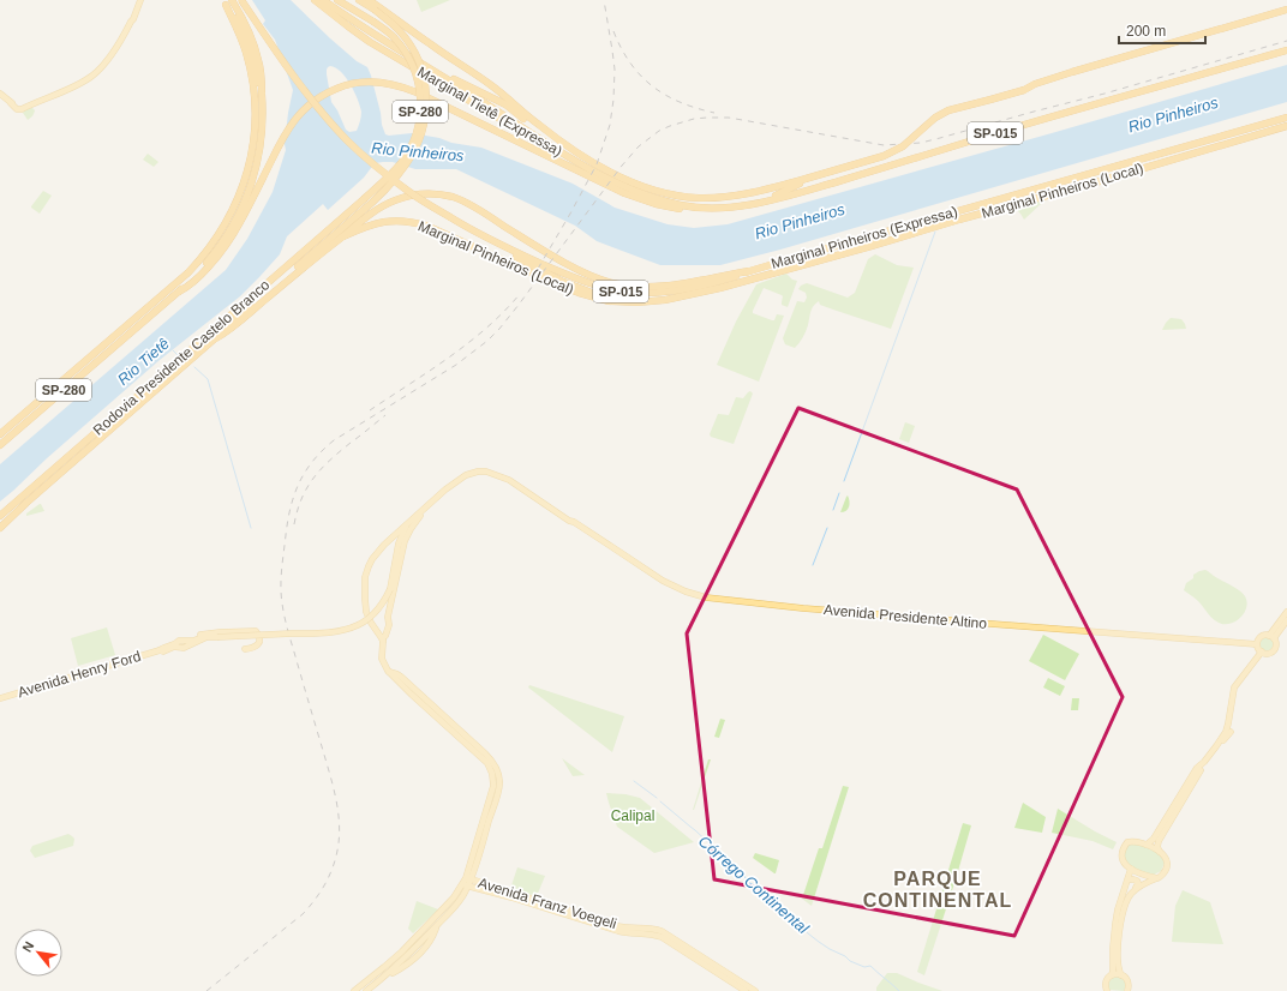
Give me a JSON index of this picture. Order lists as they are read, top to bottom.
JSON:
{
  "streets": {
    "highway": [
      "SP-280",
      "Marginal Tietê (Expressa)",
      "SP-015",
      "Marginal Pinheiros (Local)",
      "Marginal Pinheiros (Expressa)",
      "Rodovia Presidente Castelo Branco"
    ],
    "main road": ["Avenida Presidente Altino", "Avenida Henry Ford", "Avenida Franz Voegeli"]
  },
  "crossings": [
    ["Marginal Tietê (Expressa)", "SP-015"],
    ["Avenida Presidente Altino", "Avenida Henry Ford"]
  ],
  "districts": ["PARQUE CONTINENTAL"],
  "water": ["Rio Pinheiros", "Rio Tietê", "Córrego Continental"],
  "parks": ["Calipal"],
  "scale_bar": "200 m",
  "north": "top left"
}
